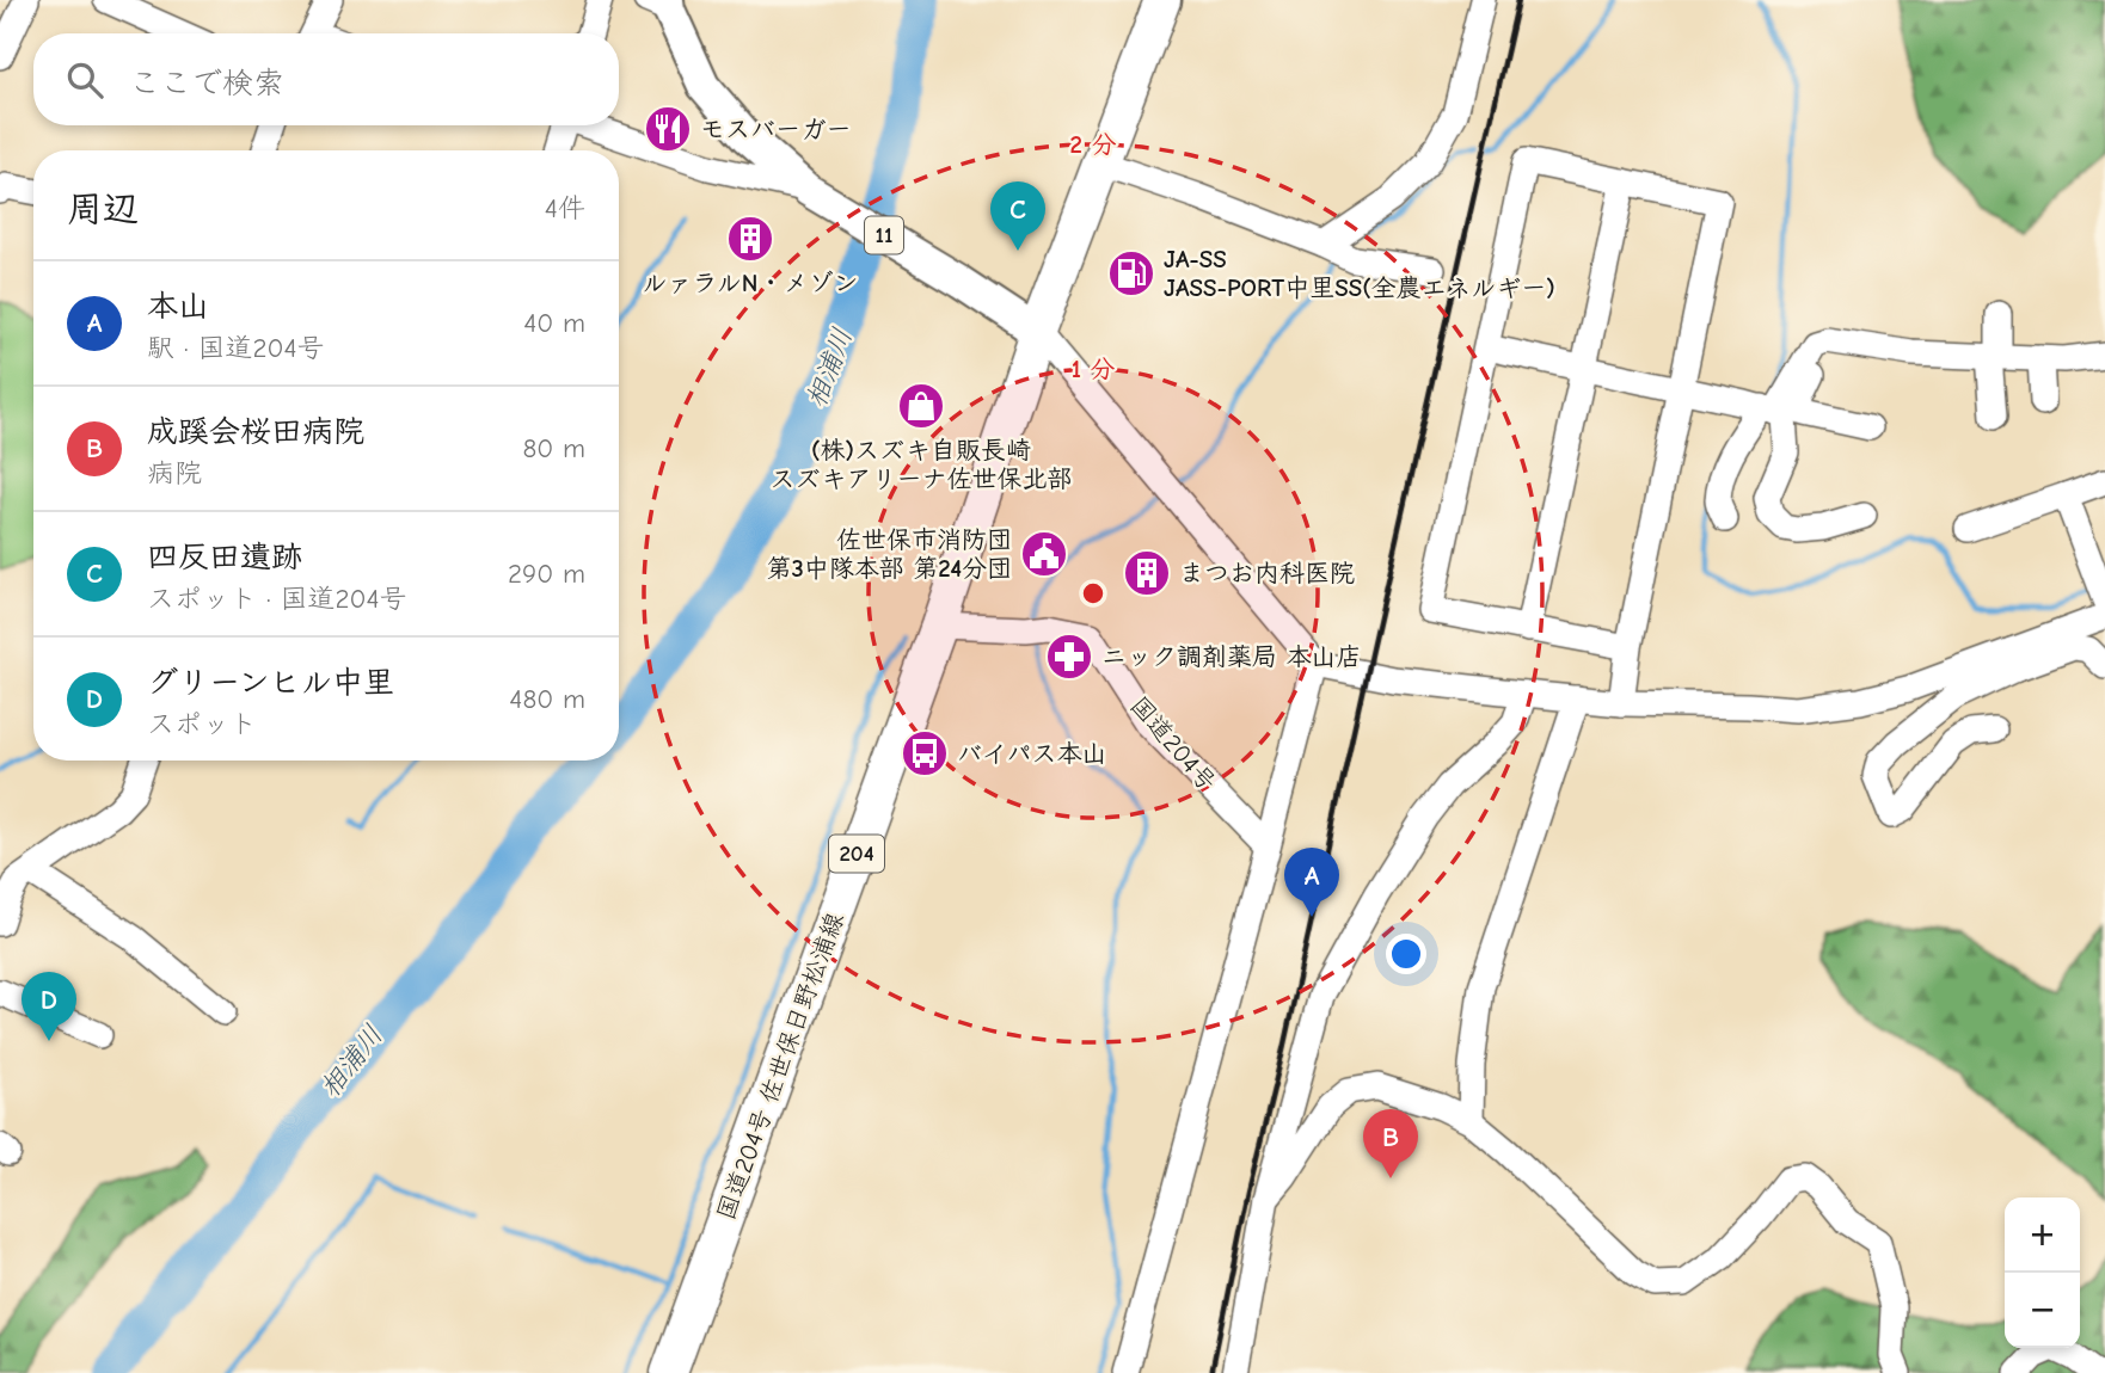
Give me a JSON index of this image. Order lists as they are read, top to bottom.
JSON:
{
  "streets": {
    "highway": ["204", "国道204号 佐世保日野松浦線"],
    "main road": ["11"],
    "street": ["国道204号"]
  },
  "crossings": [
    ["11", "204"],
    ["11", "国道204号 佐世保日野松浦線"],
    ["国道204号", "国道204号 佐世保日野松浦線"],
    ["204", "国道204号 佐世保日野松浦線"]
  ],
  "water": ["相浦川"],
  "places": {
    "restaurant": ["モスバーガー"],
    "building": ["ルァラルN・メゾン", "まつお内科医院"],
    "fuel station": ["JA-SS JASS-PORT中里SS(全農エネルギー)"],
    "shop": ["(株)スズキ自販長崎 スズキアリーナ佐世保北部"],
    "public building": ["佐世保市消防団 第3中隊本部 第24分団"],
    "pharmacy": ["ニック調剤薬局 本山店"],
    "bus stop": ["バイパス本山"]
  },
  "page": {
    "search": "ここで検索",
    "heading": ["周辺", "4件"],
    "pins": [
      "C",
      "A",
      "D",
      "B"
    ],
    "list": [
      {
        "mark": "A",
        "name": "本山",
        "note": "駅 · 国道204号",
        "value": "40 m"
      },
      {
        "mark": "B",
        "name": "成蹊会桜田病院",
        "note": "病院",
        "value": "80 m"
      },
      {
        "mark": "C",
        "name": "四反田遺跡",
        "note": "スポット · 国道204号",
        "value": "290 m"
      },
      {
        "mark": "D",
        "name": "グリーンヒル中里",
        "note": "スポット",
        "value": "480 m"
      }
    ],
    "map_buttons": ["+", "−"]
  },
  "rings": ["2 分", "1 分"]
}
